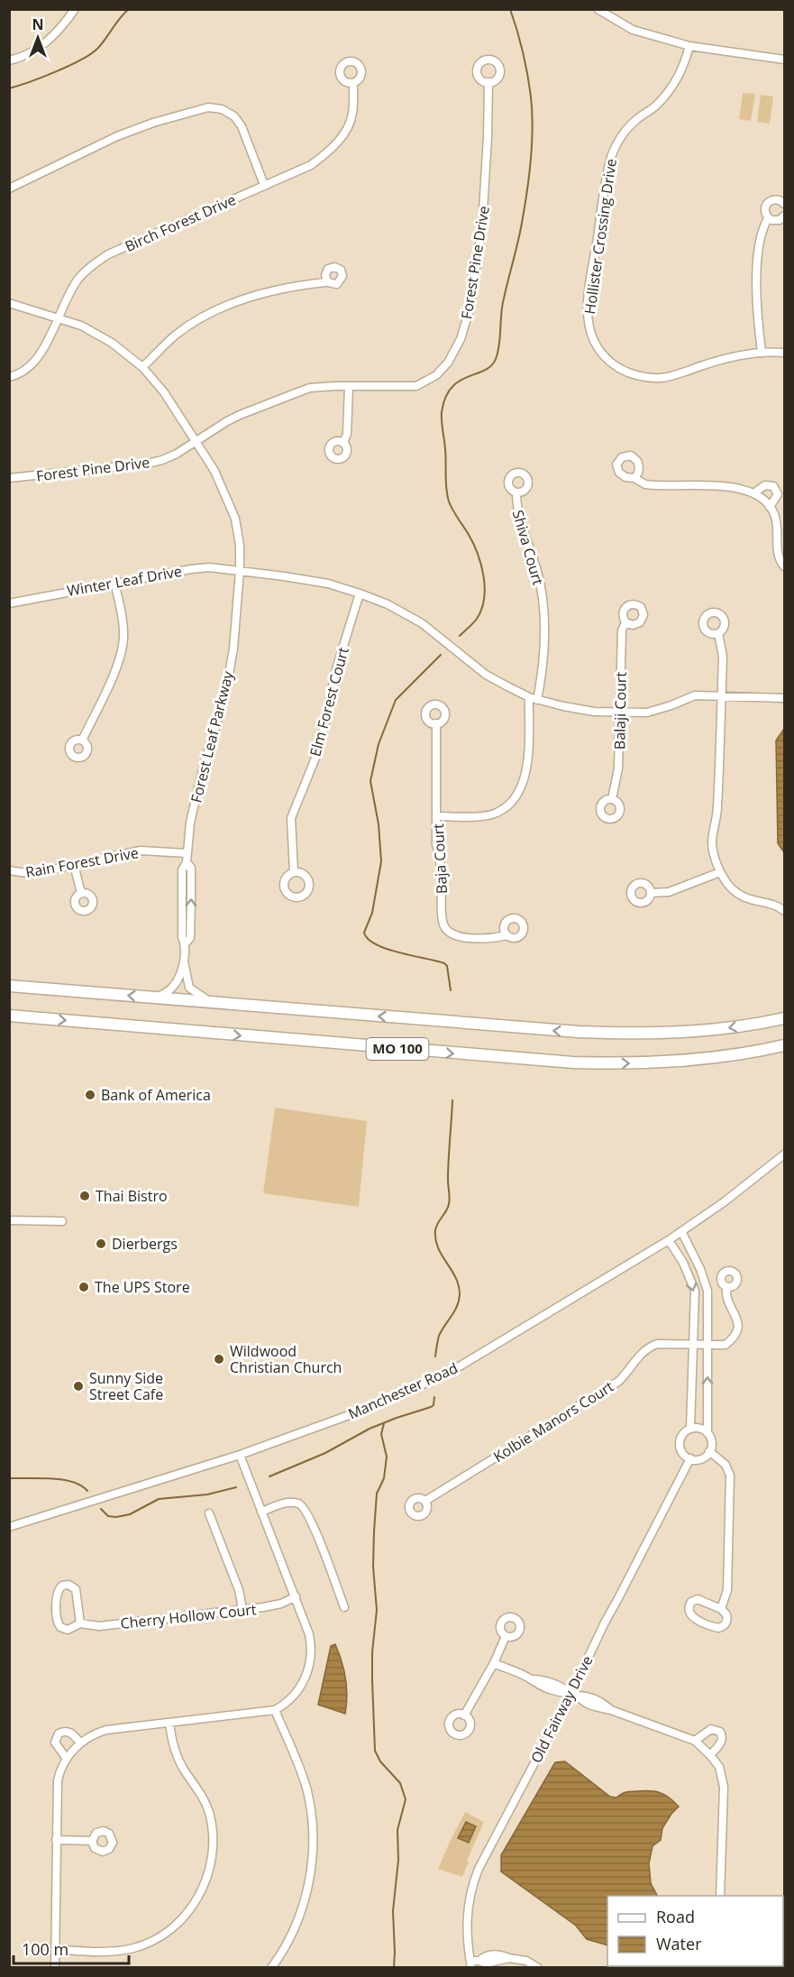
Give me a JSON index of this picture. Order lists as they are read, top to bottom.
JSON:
{
  "streets": {
    "highway": ["MO 100"],
    "street": [
      "Birch Forest Drive",
      "Hollister Crossing Drive",
      "Forest Pine Drive",
      "Shiva Court",
      "Winter Leaf Drive",
      "Elm Forest Court",
      "Balaji Court",
      "Forest Leaf Parkway",
      "Baja Court",
      "Rain Forest Drive",
      "Manchester Road",
      "Kolbie Manors Court",
      "Cherry Hollow Court",
      "Old Fairway Drive"
    ]
  },
  "crossings": [
    ["Birch Forest Drive", "Forest Leaf Parkway"],
    ["Forest Pine Drive", "Forest Leaf Parkway"],
    ["Shiva Court", "Winter Leaf Drive"],
    ["Shiva Court", "Baja Court"],
    ["Winter Leaf Drive", "Elm Forest Court"],
    ["Winter Leaf Drive", "Balaji Court"],
    ["Winter Leaf Drive", "Forest Leaf Parkway"],
    ["Forest Leaf Parkway", "Rain Forest Drive"],
    ["Forest Leaf Parkway", "MO 100"]
  ],
  "places": [
    "Bank of America",
    "Thai Bistro",
    "Dierbergs",
    "The UPS Store",
    "Wildwood Christian Church",
    "Sunny Side Street Cafe"
  ],
  "legend": ["Road", "Water"],
  "scale_bar": "100 m",
  "north": "top"
}
